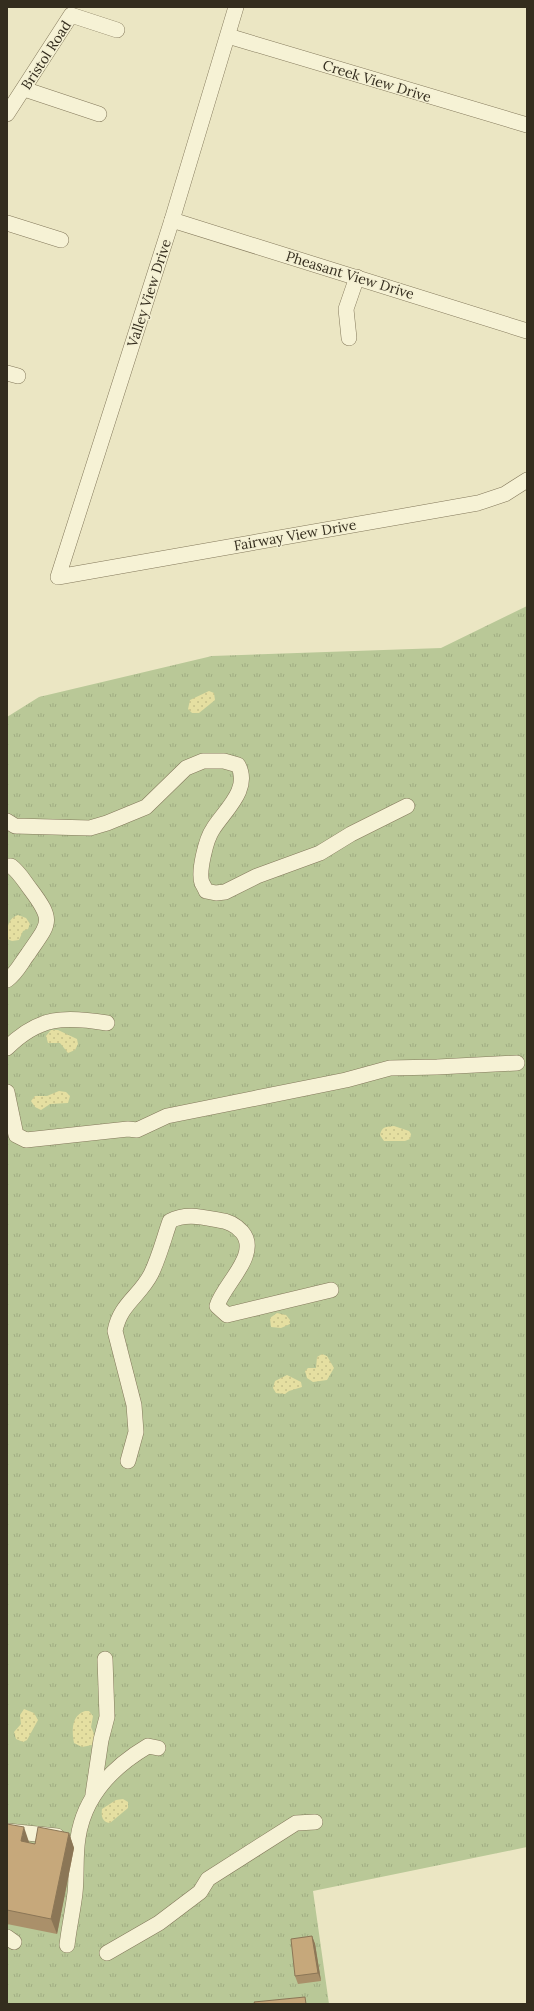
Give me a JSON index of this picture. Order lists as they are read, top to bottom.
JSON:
{
  "streets": {
    "street": [
      "Bristol Road",
      "Creek View Drive",
      "Pheasant View Drive",
      "Valley View Drive",
      "Fairway View Drive"
    ]
  },
  "crossings": [
    ["Creek View Drive", "Valley View Drive"],
    ["Pheasant View Drive", "Valley View Drive"],
    ["Valley View Drive", "Fairway View Drive"]
  ]
}
